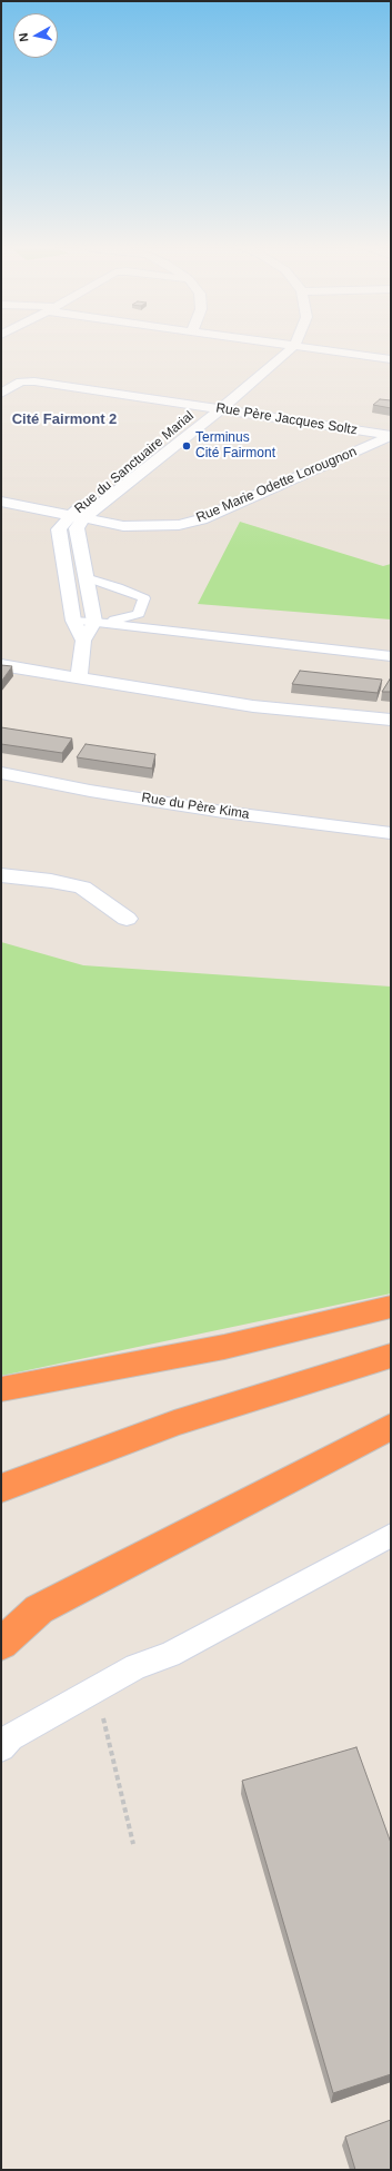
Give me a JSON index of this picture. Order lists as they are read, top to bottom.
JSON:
{
  "streets": {
    "street": [
      "Rue Père Jacques Soltz",
      "Rue du Sanctuaire Marial",
      "Rue Marie Odette Lorougnon",
      "Rue du Père Kima"
    ]
  },
  "crossings": [
    ["Rue Père Jacques Soltz", "Rue du Sanctuaire Marial"],
    ["Rue Père Jacques Soltz", "Rue Marie Odette Lorougnon"],
    ["Rue du Sanctuaire Marial", "Rue Marie Odette Lorougnon"]
  ],
  "districts": ["Cité Fairmont 2"],
  "places": ["Terminus Cité Fairmont"],
  "north": "left"
}
